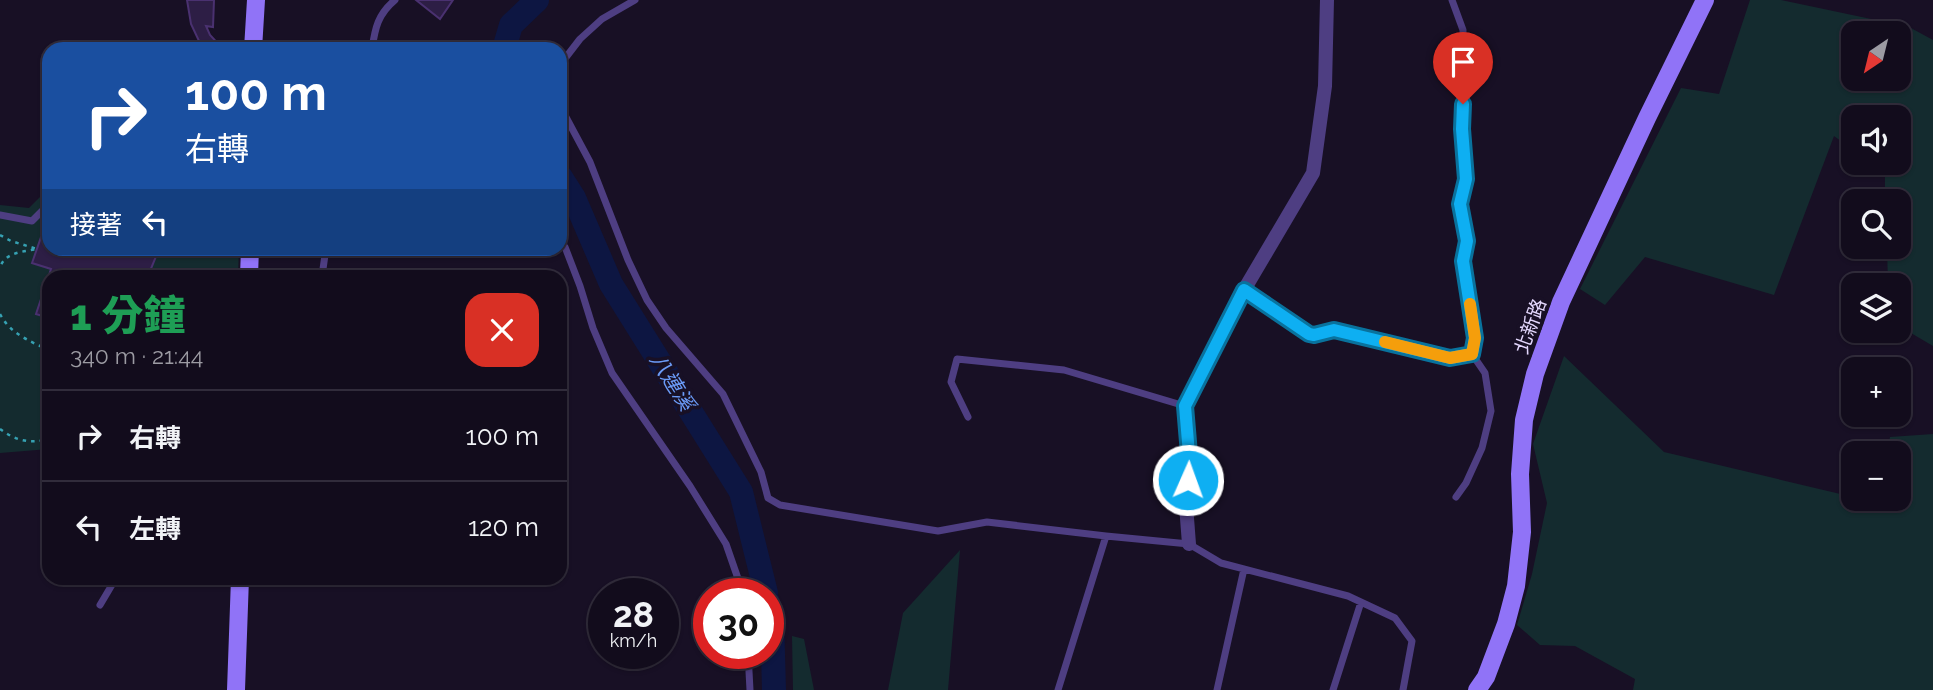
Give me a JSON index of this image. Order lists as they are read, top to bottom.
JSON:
{
  "streets": {
    "main road": ["北新路"]
  },
  "water": ["八連溪"],
  "north": "bottom left",
  "page": {
    "map_buttons": ["+", "−"],
    "turn": ["100 m", "右轉"],
    "then": "接著",
    "heading": ["1 分鐘", "340 m · 21:44"],
    "list": [
      {
        "name": "右轉",
        "value": "100 m"
      },
      {
        "name": "左轉",
        "value": "120 m"
      }
    ],
    "speed": "28 km/h",
    "limit": "30"
  }
}
